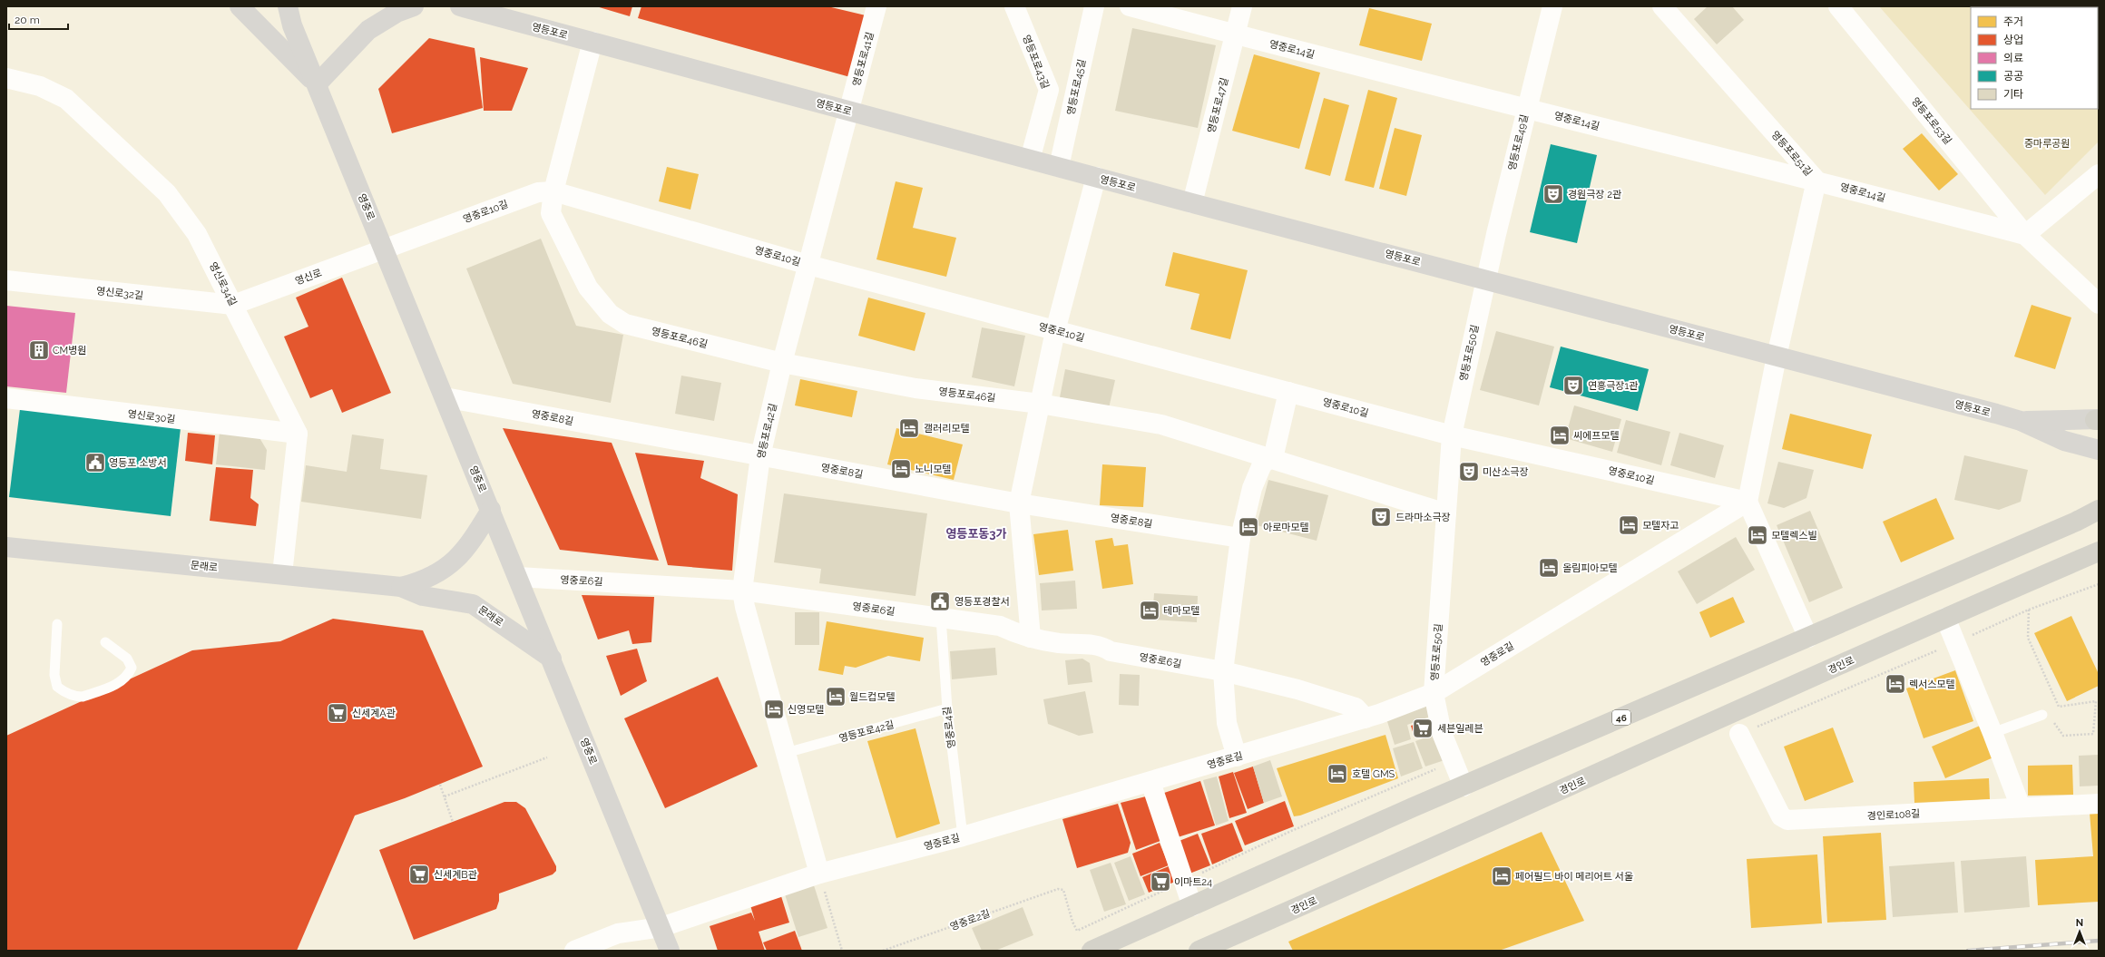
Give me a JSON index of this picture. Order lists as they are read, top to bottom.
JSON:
{
  "streets": {
    "main road": [
      "영등포로",
      "영중로",
      "문래로",
      "경인로",
      "46"
    ],
    "street": [
      "영중로14길",
      "영등포로41길",
      "영등포로43길",
      "영등포로45길",
      "영등포로47길",
      "영등포로53길",
      "영등포로49길",
      "영등포로51길",
      "영중로10길",
      "영신로",
      "영신로34길",
      "영신로32길",
      "영등포로46길",
      "영등포로50길",
      "영신로30길",
      "영중로8길",
      "영등포로42길",
      "영중로6길",
      "영중로길",
      "경인로108길"
    ],
    "lane": ["영중로4길"],
    "path": ["영중로2길"]
  },
  "crossings": [
    ["영등포로", "영등포로41길"],
    ["영등포로", "영등포로43길"],
    ["영등포로", "영등포로45길"],
    ["영등포로", "영등포로47길"],
    ["영등포로", "영등포로49길"],
    ["영등포로", "영등포로51길"],
    ["영등포로", "영등포로46길"],
    ["영등포로", "영등포로50길"],
    ["영등포로", "영등포로42길"],
    ["영중로14길", "영등포로47길"],
    ["영중로14길", "영등포로53길"],
    ["영중로14길", "영등포로49길"],
    ["영중로14길", "영등포로51길"],
    ["영등포로41길", "영등포로42길"],
    ["영등포로49길", "영등포로50길"],
    ["영중로", "영중로10길"],
    ["영중로", "영신로"],
    ["영중로", "영중로8길"],
    ["영중로", "문래로"],
    ["영중로", "영중로6길"],
    ["영중로", "영중로길"],
    ["영중로10길", "영신로"],
    ["영중로10길", "영등포로46길"],
    ["영중로10길", "영등포로50길"],
    ["영중로10길", "영등포로42길"],
    ["영중로10길", "영중로길"],
    ["영신로", "영신로34길"],
    ["영신로", "영신로32길"],
    ["영신로34길", "영신로32길"],
    ["영신로34길", "영신로30길"],
    ["영등포로46길", "영등포로42길"],
    ["영등포로50길", "영중로길"],
    ["영등포로50길", "46"],
    ["영중로8길", "영등포로42길"],
    ["영등포로42길", "영중로6길"],
    ["영등포로42길", "영중로길"],
    ["영등포로42길", "영중로4길"],
    ["영중로6길", "영중로길"],
    ["영중로6길", "영중로4길"],
    ["영중로길", "영중로4길"]
  ],
  "districts": ["영등포동3가"],
  "parks": ["중마루공원"],
  "places": {
    "theatre": [
      "경원극장 2관",
      "연흥극장1관",
      "미산소극장",
      "드라마소극장"
    ],
    "building": ["CM병원"],
    "hotel": [
      "갤러리모텔",
      "씨에프모텔",
      "노니모텔",
      "모텔자고",
      "아로마모텔",
      "모텔렉스빌",
      "올림피아모텔",
      "테마모텔",
      "렉서스모텔",
      "월드컵모텔",
      "신영모텔",
      "호텔 GMS",
      "페어필드 바이 메리어트 서울"
    ],
    "public building": ["영등포 소방서", "영등포경찰서"],
    "supermarket": [
      "신세계A관",
      "세븐일레븐",
      "신세계B관",
      "이마트24"
    ]
  },
  "legend": [
    "주거",
    "상업",
    "의료",
    "공공",
    "기타"
  ],
  "scale_bar": "20 m",
  "north": "top"
}
